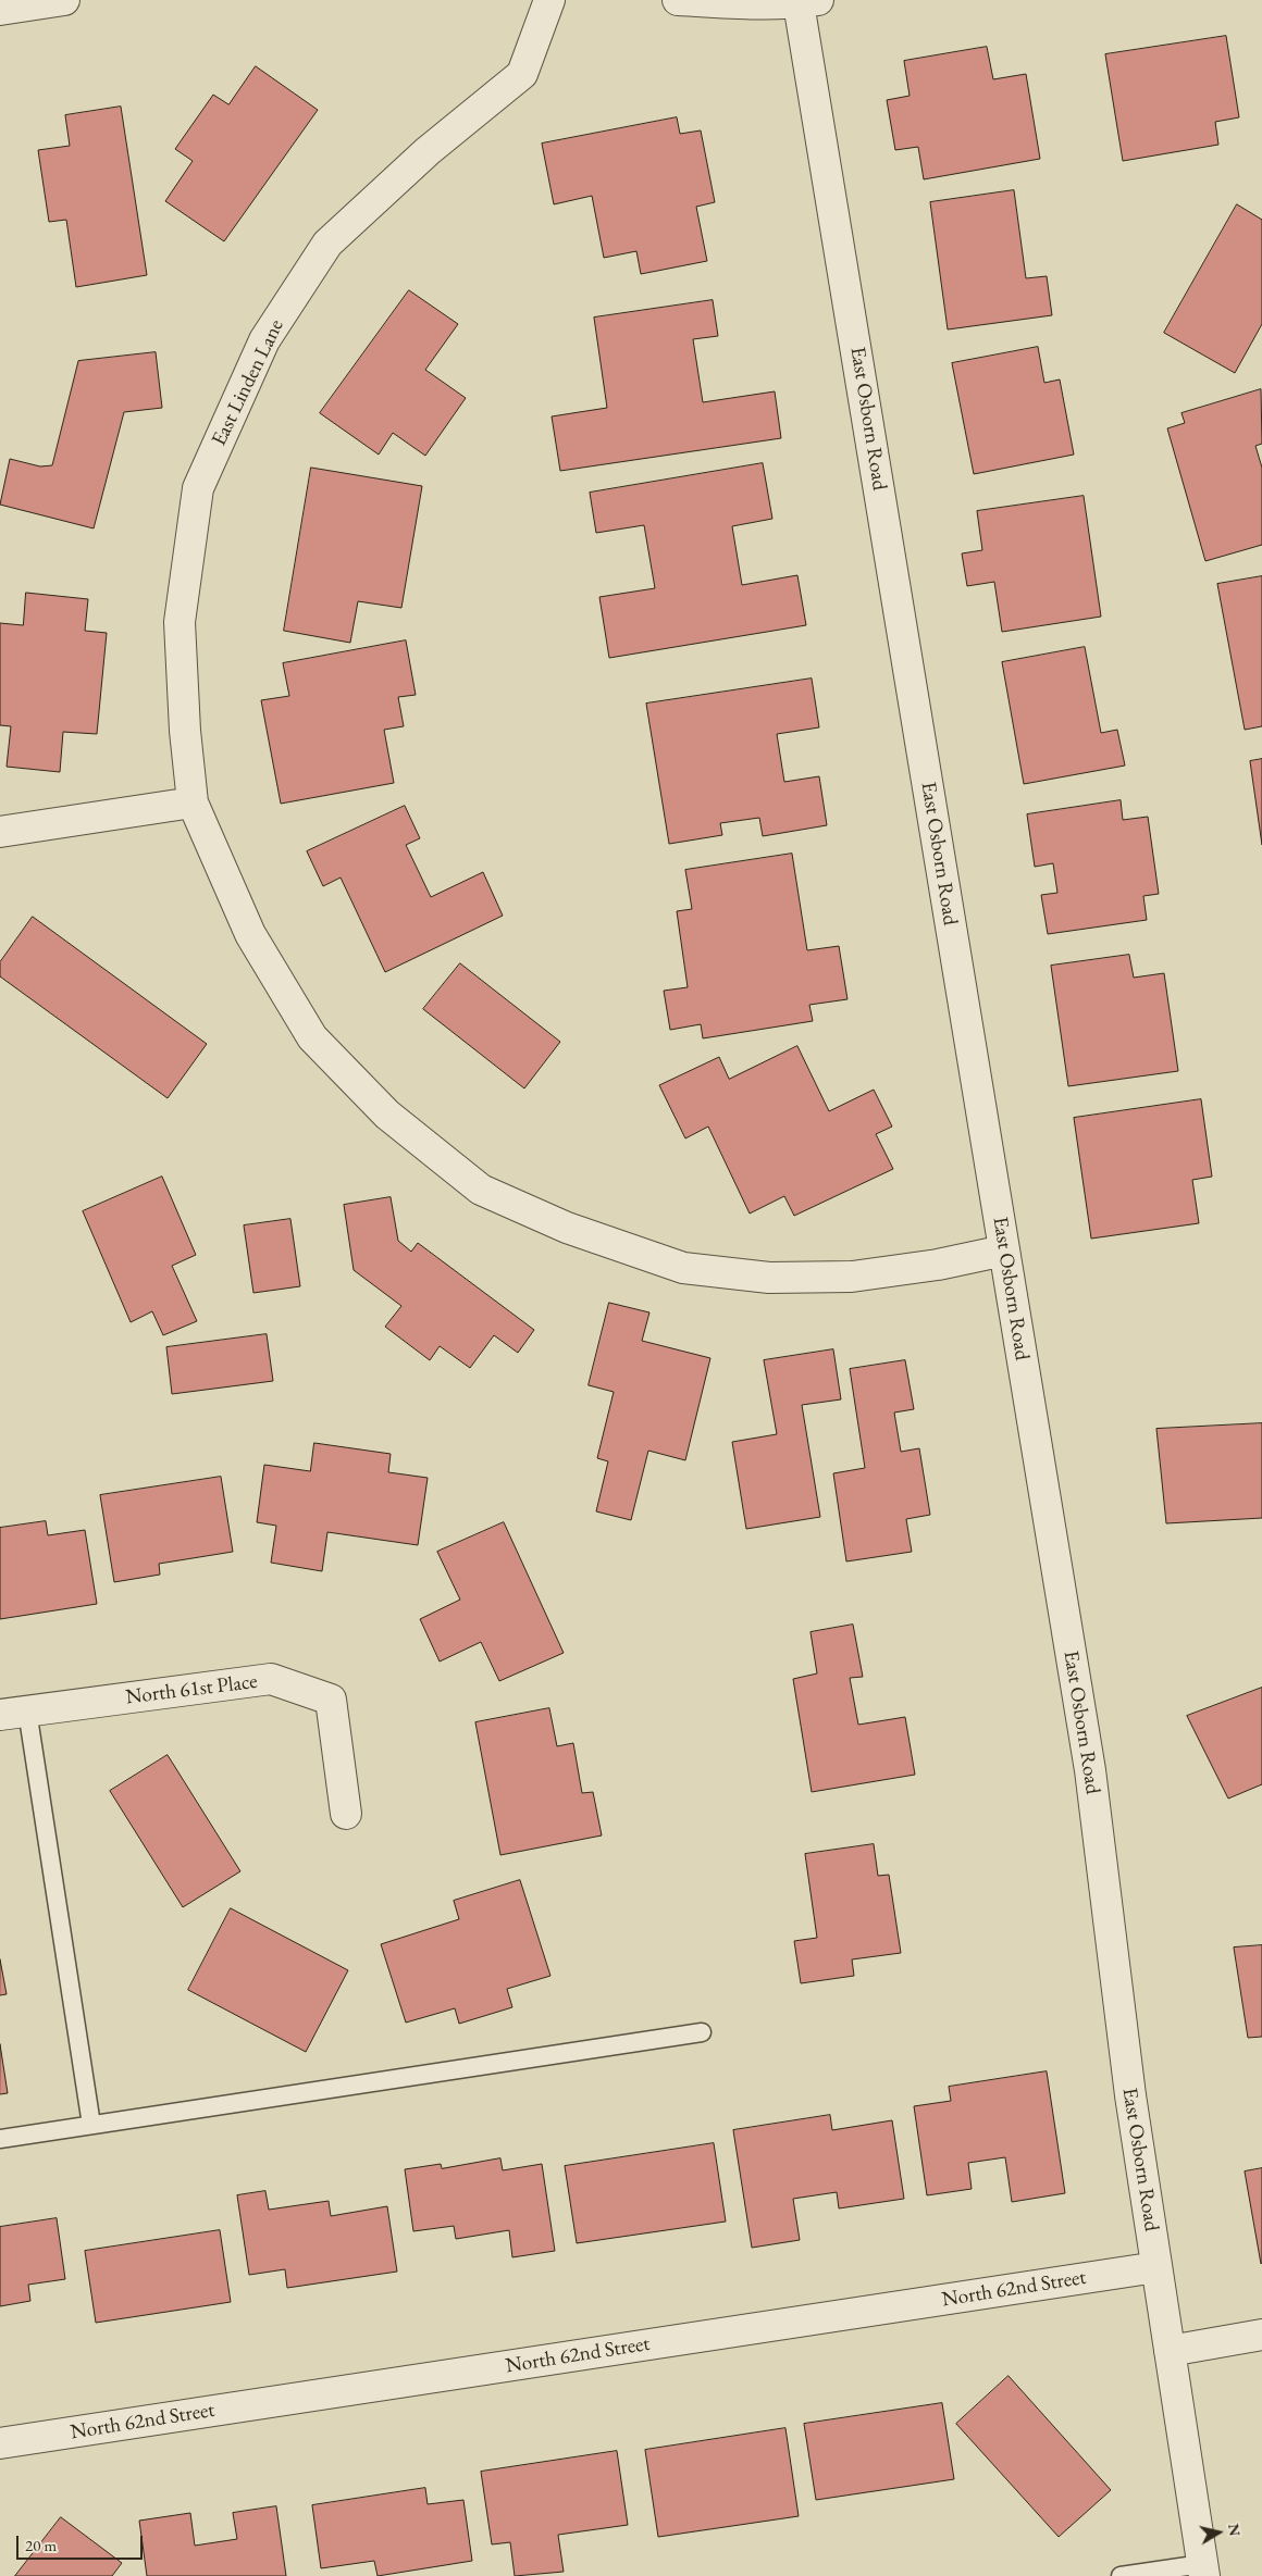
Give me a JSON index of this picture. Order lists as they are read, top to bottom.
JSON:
{
  "streets": {
    "street": [
      "East Linden Lane",
      "East Osborn Road",
      "North 61st Place",
      "North 62nd Street"
    ]
  },
  "crossings": [
    ["East Linden Lane", "East Osborn Road"],
    ["East Osborn Road", "North 62nd Street"]
  ],
  "scale_bar": "20 m",
  "north": "right"
}
